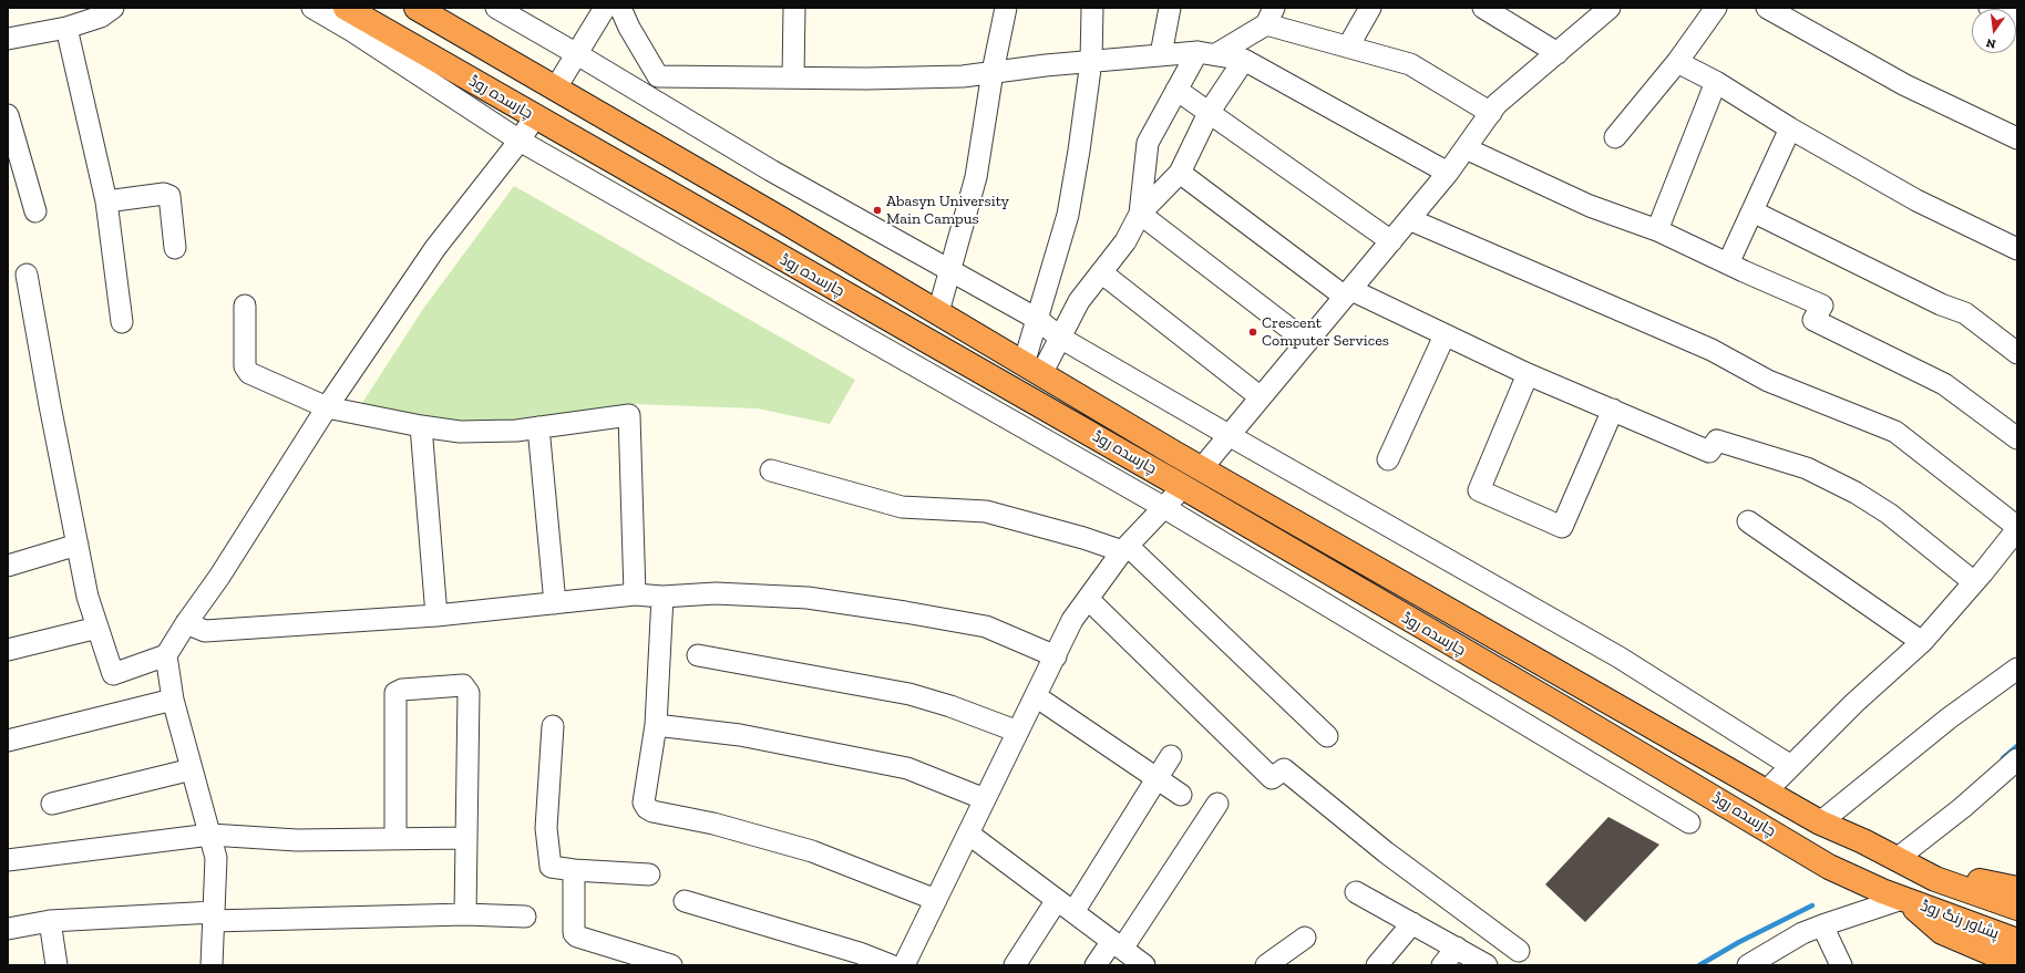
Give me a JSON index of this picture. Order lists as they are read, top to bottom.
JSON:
{
  "streets": {
    "highway": ["چارسدہ روڈ", "پشاور رنگ روڈ"]
  },
  "crossings": [
    ["چارسدہ روڈ", "پشاور رنگ روڈ"]
  ],
  "places": ["Abasyn University Main Campus", "Crescent Computer Services"],
  "north": "bottom"
}
